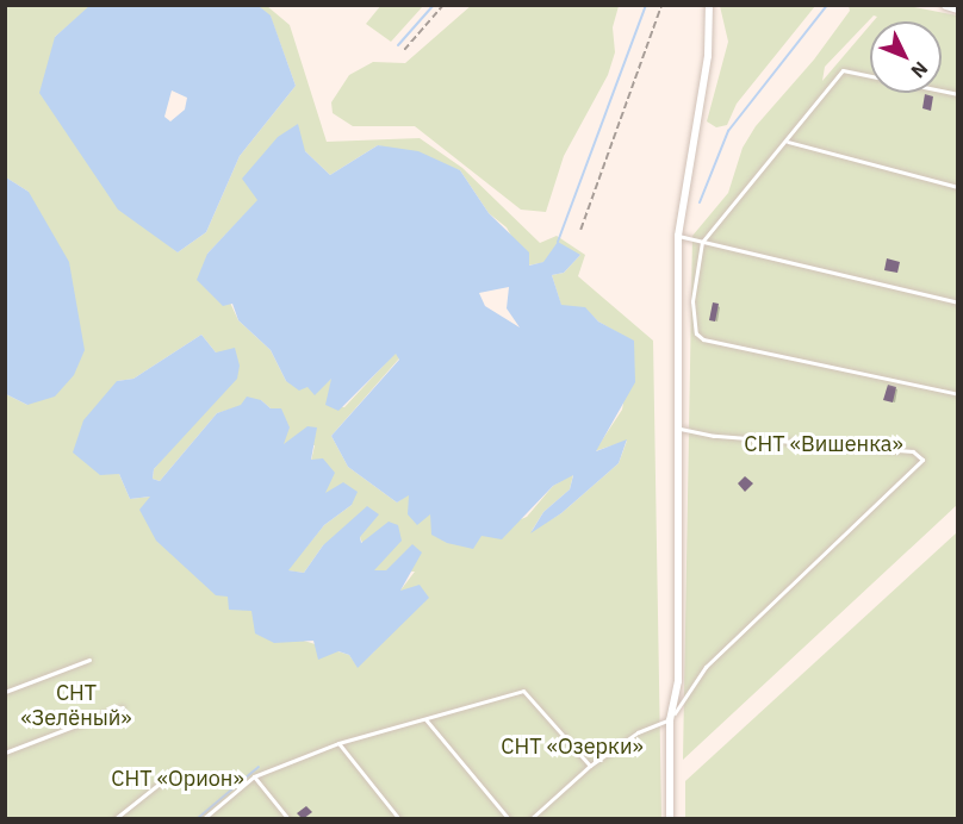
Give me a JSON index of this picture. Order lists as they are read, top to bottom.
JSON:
{
  "parks": [
    "СНТ «Вишенка»",
    "СНТ «Зелёный»",
    "СНТ «Озерки»",
    "СНТ «Орион»"
  ],
  "north": "bottom right"
}
